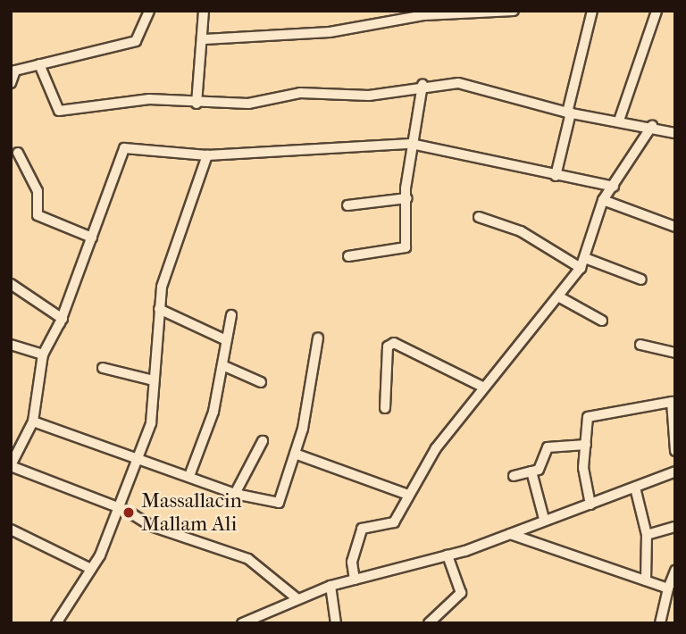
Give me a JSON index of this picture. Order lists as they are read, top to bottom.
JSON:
{
  "places": ["Massallacin Mallam Ali"]
}
